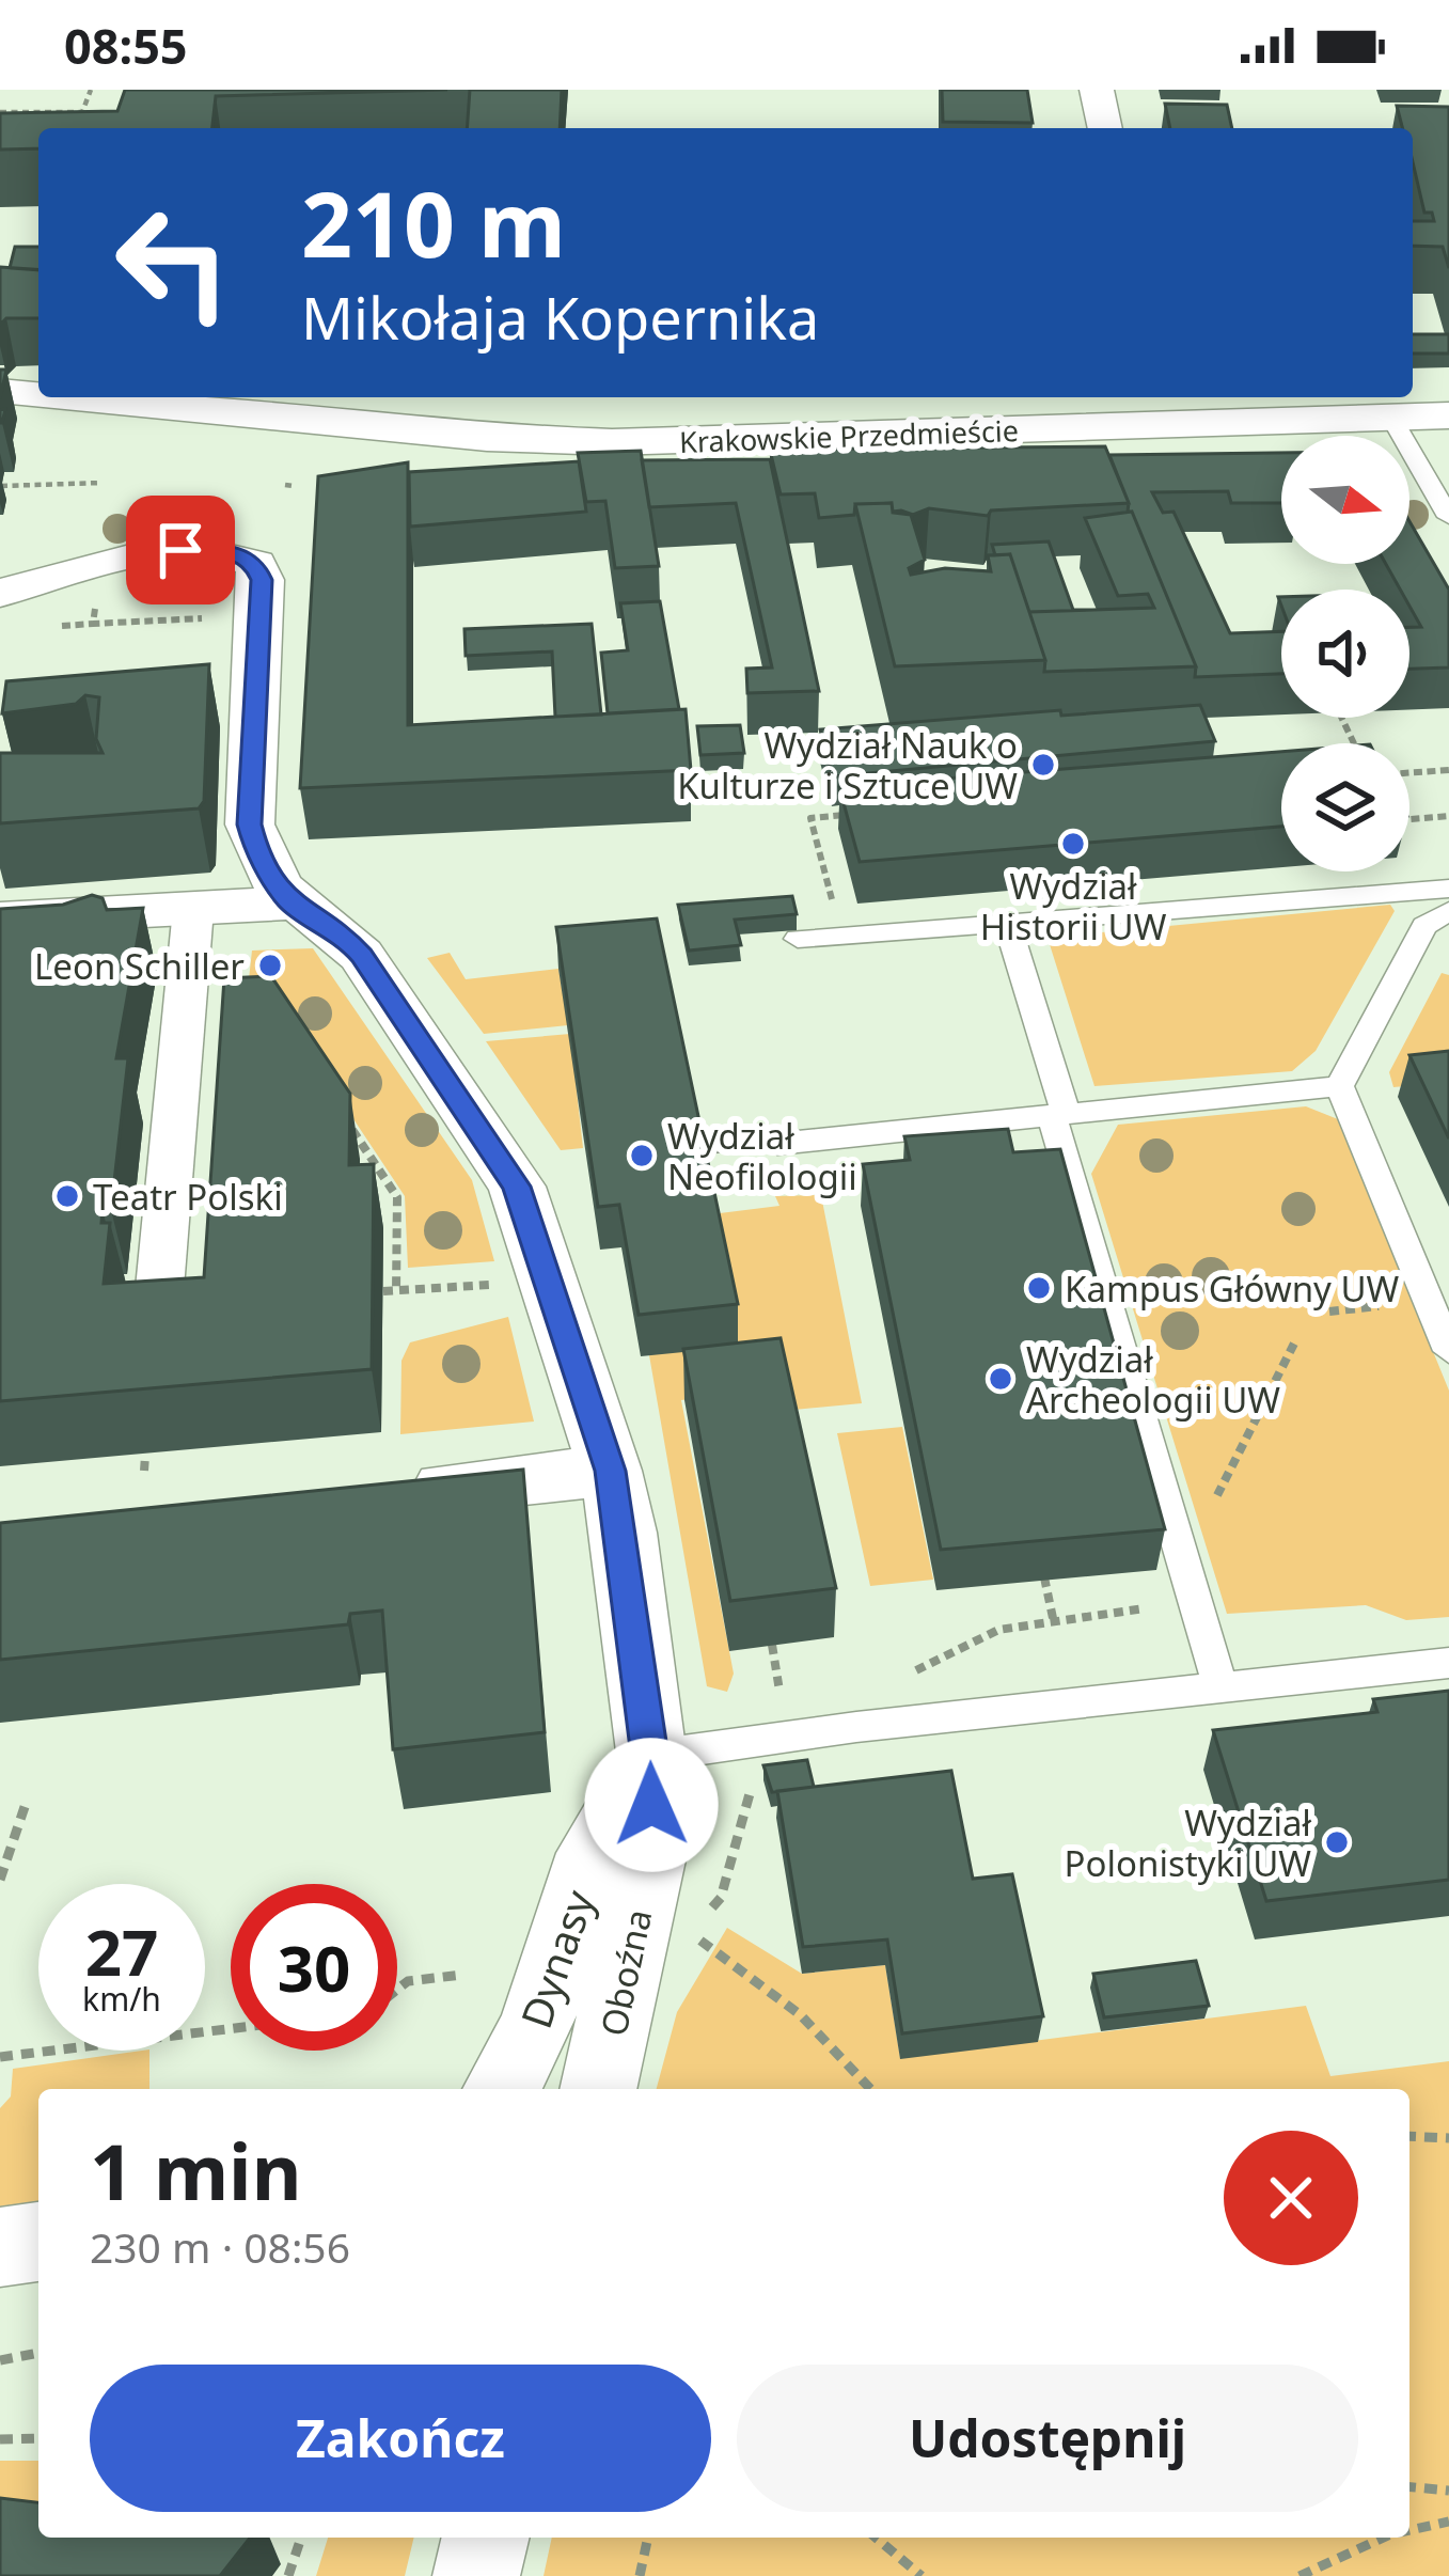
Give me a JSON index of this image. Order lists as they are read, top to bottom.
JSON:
{
  "streets": {
    "street": ["Krakowskie Przedmieście", "Dynasy", "Oboźna"]
  },
  "crossings": [
    ["Dynasy", "Oboźna"]
  ],
  "places": [
    "Wydział Nauk o Kulturze i Sztuce UW",
    "Wydział Historii UW",
    "Leon Schiller",
    "Wydział Neofilologii",
    "Teatr Polski",
    "Kampus Główny UW",
    "Wydział Archeologii UW",
    "Wydział Polonistyki UW"
  ],
  "north": "right",
  "page": {
    "status": "08:55",
    "turn": ["210 m", "Mikołaja Kopernika"],
    "speed": "27 km/h",
    "limit": "30",
    "heading": ["1 min", "230 m · 08:56"],
    "buttons": ["Zakończ", "Udostępnij"]
  }
}
